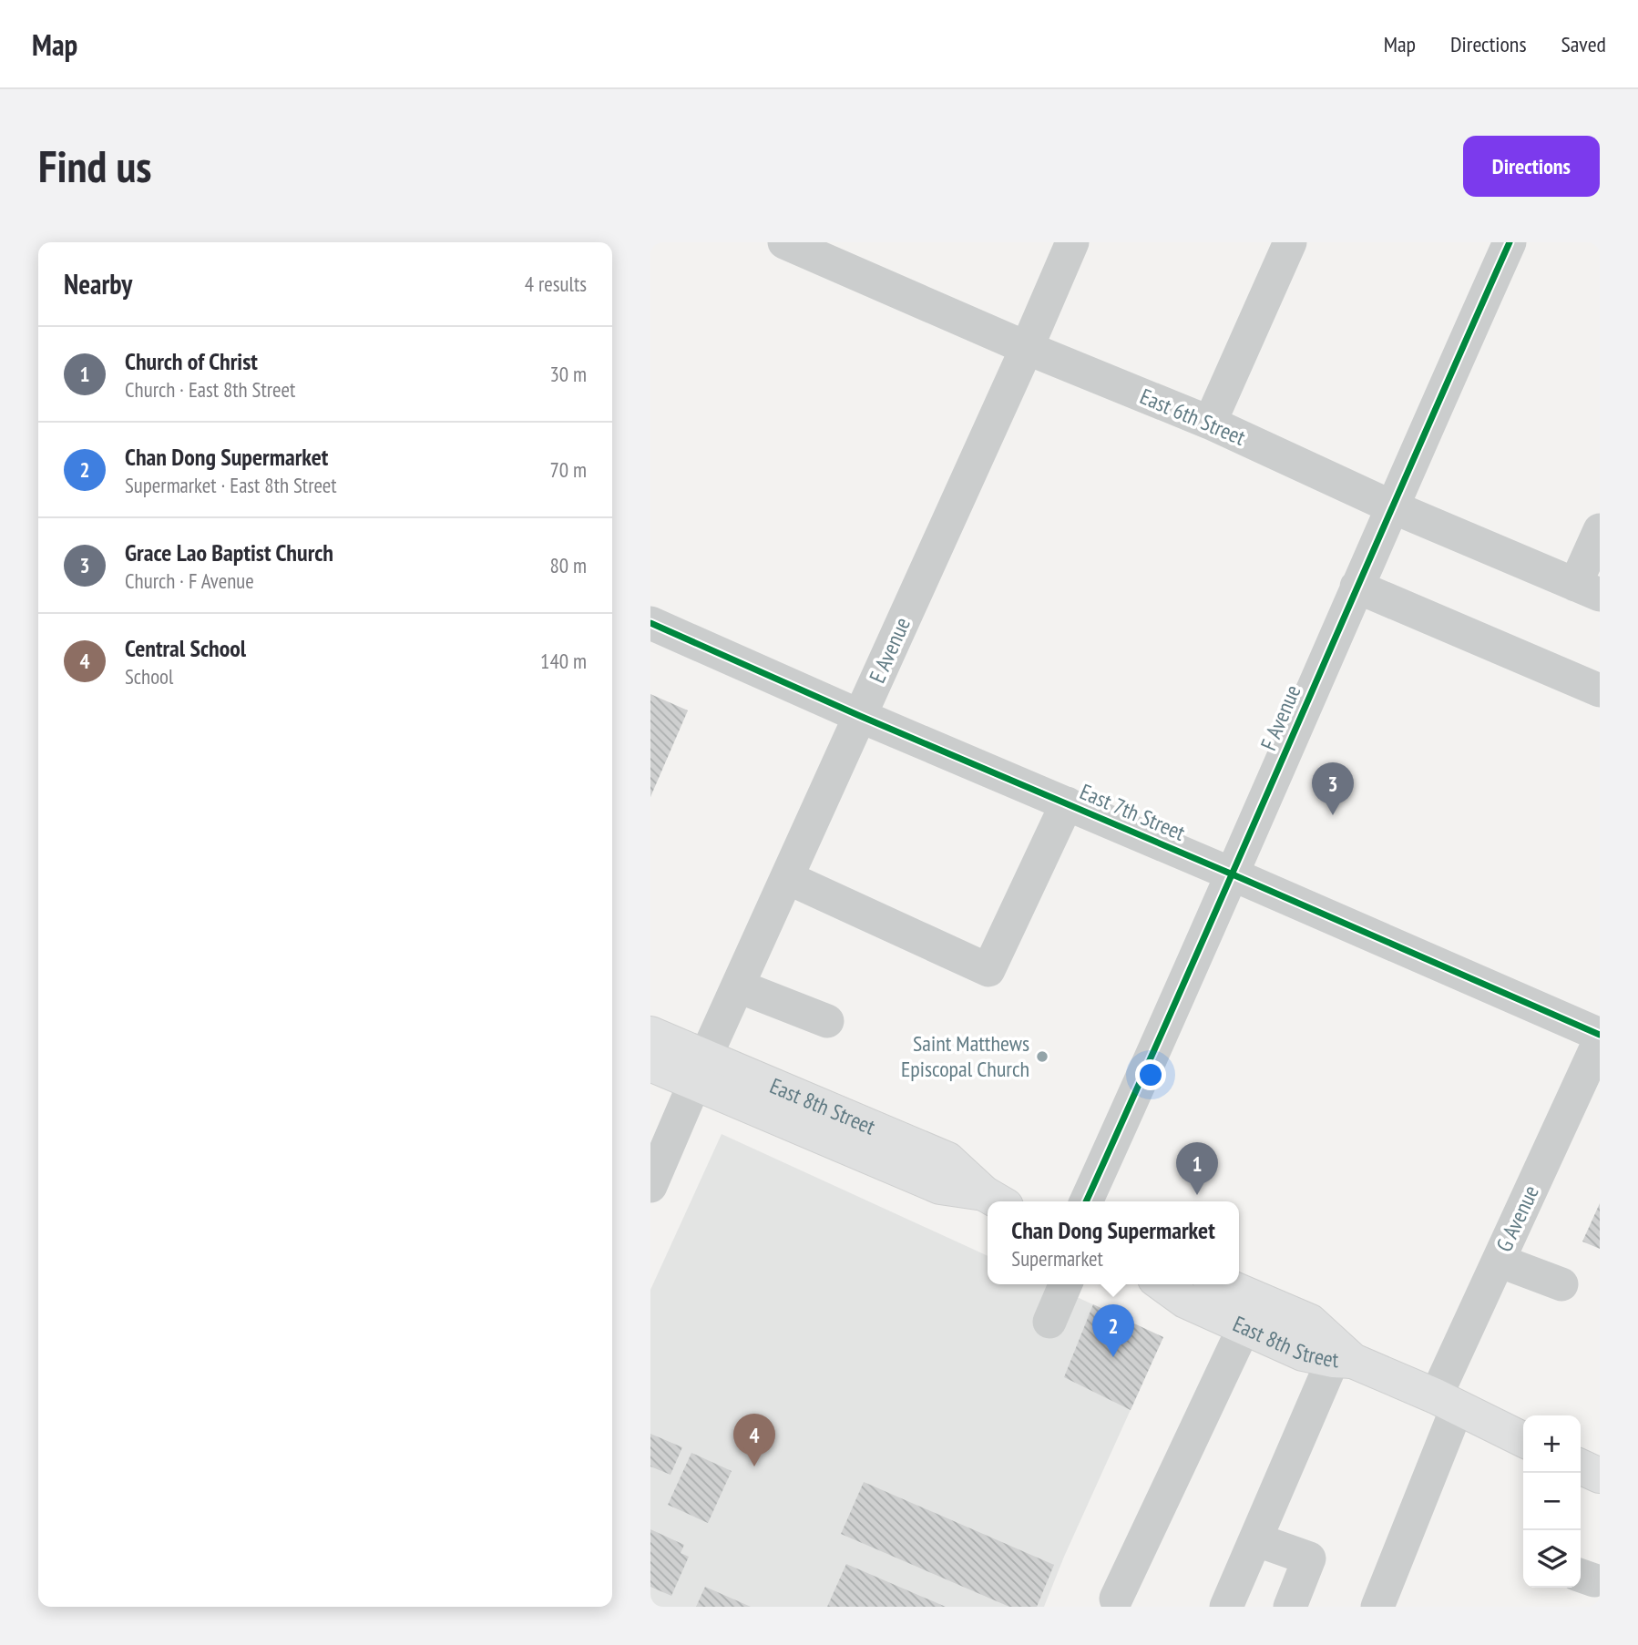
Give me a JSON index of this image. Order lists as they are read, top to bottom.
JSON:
{
  "streets": {
    "main road": ["East 8th Street"],
    "street": [
      "East 6th Street",
      "E Avenue",
      "F Avenue",
      "East 7th Street",
      "G Avenue"
    ]
  },
  "crossings": [
    ["East 6th Street", "E Avenue"],
    ["East 6th Street", "F Avenue"],
    ["E Avenue", "East 7th Street"],
    ["E Avenue", "East 8th Street"],
    ["F Avenue", "East 7th Street"],
    ["East 8th Street", "G Avenue"]
  ],
  "places": ["Saint Matthews Episcopal Church"],
  "page": {
    "header": "Map",
    "nav": ["Map", "Directions", "Saved"],
    "buttons": "Directions",
    "title": "Find us",
    "heading": ["Nearby", "4 results"],
    "list": [
      {
        "mark": "1",
        "name": "Church of Christ",
        "note": "Church · East 8th Street",
        "value": "30 m"
      },
      {
        "mark": "2",
        "name": "Chan Dong Supermarket",
        "note": "Supermarket · East 8th Street",
        "value": "70 m"
      },
      {
        "mark": "3",
        "name": "Grace Lao Baptist Church",
        "note": "Church · F Avenue",
        "value": "80 m"
      },
      {
        "mark": "4",
        "name": "Central School",
        "note": "School",
        "value": "140 m"
      }
    ],
    "pins": [
      "3",
      "1",
      "2",
      "4"
    ],
    "popup": ["Chan Dong Supermarket", "Supermarket"],
    "map_buttons": ["+", "−"]
  }
}
